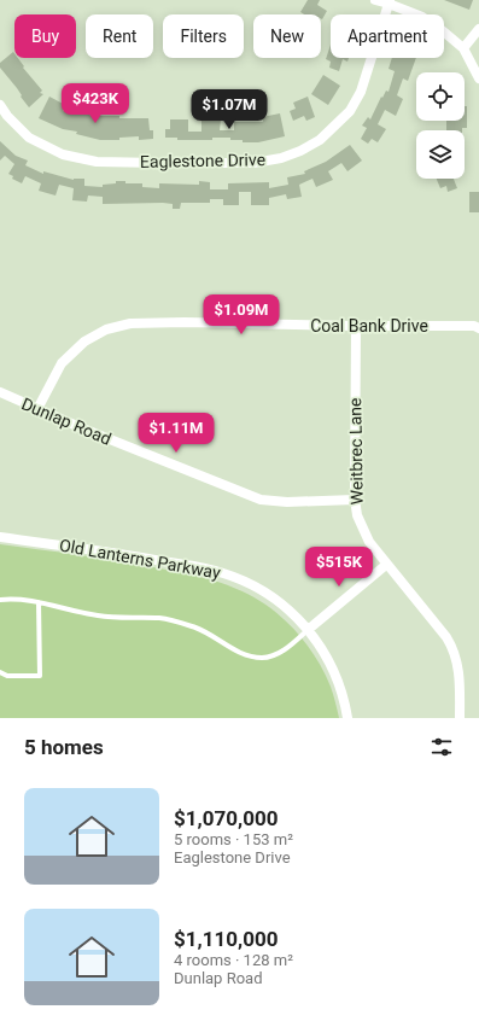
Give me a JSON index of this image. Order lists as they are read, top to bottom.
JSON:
{
  "streets": {
    "street": [
      "Eaglestone Drive",
      "Coal Bank Drive",
      "Dunlap Road",
      "Weitbrec Lane",
      "Old Lanterns Parkway"
    ]
  },
  "crossings": [
    ["Coal Bank Drive", "Dunlap Road"],
    ["Coal Bank Drive", "Weitbrec Lane"],
    ["Dunlap Road", "Weitbrec Lane"]
  ],
  "page": {
    "chip": [
      "Buy",
      "Rent",
      "Filters",
      "New",
      "Apartment"
    ],
    "price": [
      "$423K",
      "$1.07M",
      "$1.09M",
      "$1.11M",
      "$515K"
    ],
    "heading": "5 homes",
    "list": [
      {
        "name": "$1,070,000",
        "note": "5 rooms · 153 m² · Eaglestone Drive"
      },
      {
        "name": "$1,110,000",
        "note": "4 rooms · 128 m² · Dunlap Road"
      }
    ]
  }
}
